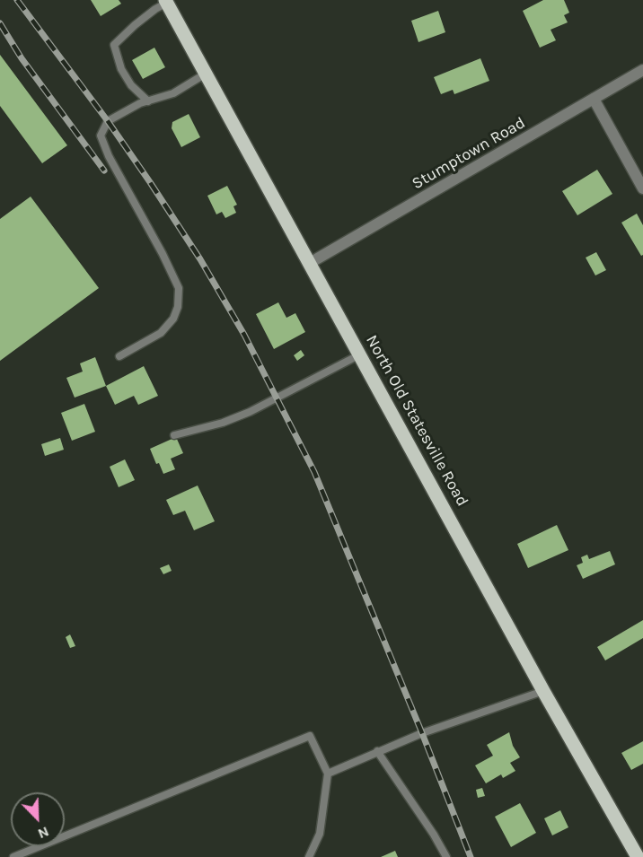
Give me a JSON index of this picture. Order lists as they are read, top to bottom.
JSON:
{
  "streets": {
    "main road": ["North Old Statesville Road"],
    "street": ["Stumptown Road"]
  },
  "crossings": [
    ["Stumptown Road", "North Old Statesville Road"]
  ],
  "north": "bottom right"
}
